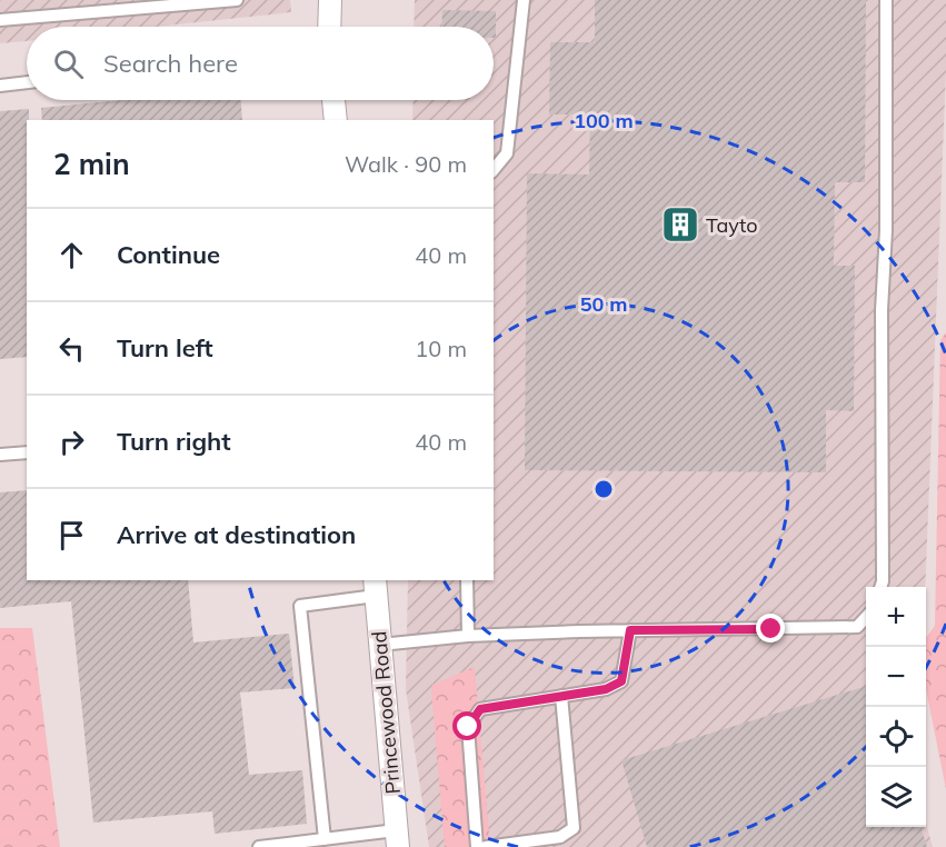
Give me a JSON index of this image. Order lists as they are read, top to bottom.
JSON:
{
  "streets": {
    "street": ["Princewood Road"]
  },
  "places": {
    "building": ["Tayto"]
  },
  "page": {
    "search": "Search here",
    "heading": ["2 min", "Walk · 90 m"],
    "list": [
      ["Continue", "40 m"],
      ["Turn left", "10 m"],
      ["Turn right", "40 m"],
      "Arrive at destination"
    ],
    "map_buttons": ["+", "−"]
  },
  "rings": ["100 m", "50 m"]
}
